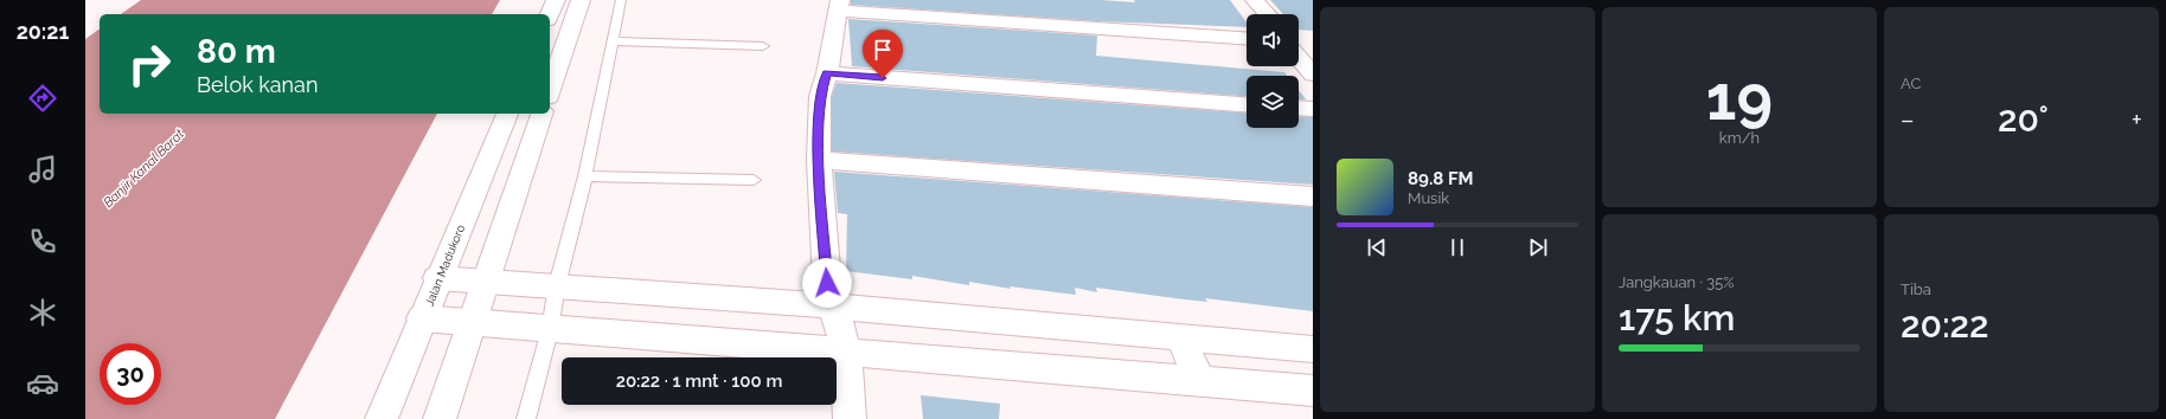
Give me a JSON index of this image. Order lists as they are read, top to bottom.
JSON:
{
  "streets": {
    "street": ["Jalan Madukoro"]
  },
  "water": ["Banjir Kanal Barat"],
  "page": {
    "tabs": "20:21",
    "tile": [
      ["19", "km/h"],
      "AC",
      ["Jangkauan · 35%", "175 km"],
      ["Tiba", "20:22"]
    ],
    "turn": ["80 m", "Belok kanan"],
    "heat": ["−", "20°", "+"],
    "song": ["89.8 FM", "Musik"],
    "limit": "30",
    "trip": "20:22 · 1 mnt · 100 m"
  }
}
